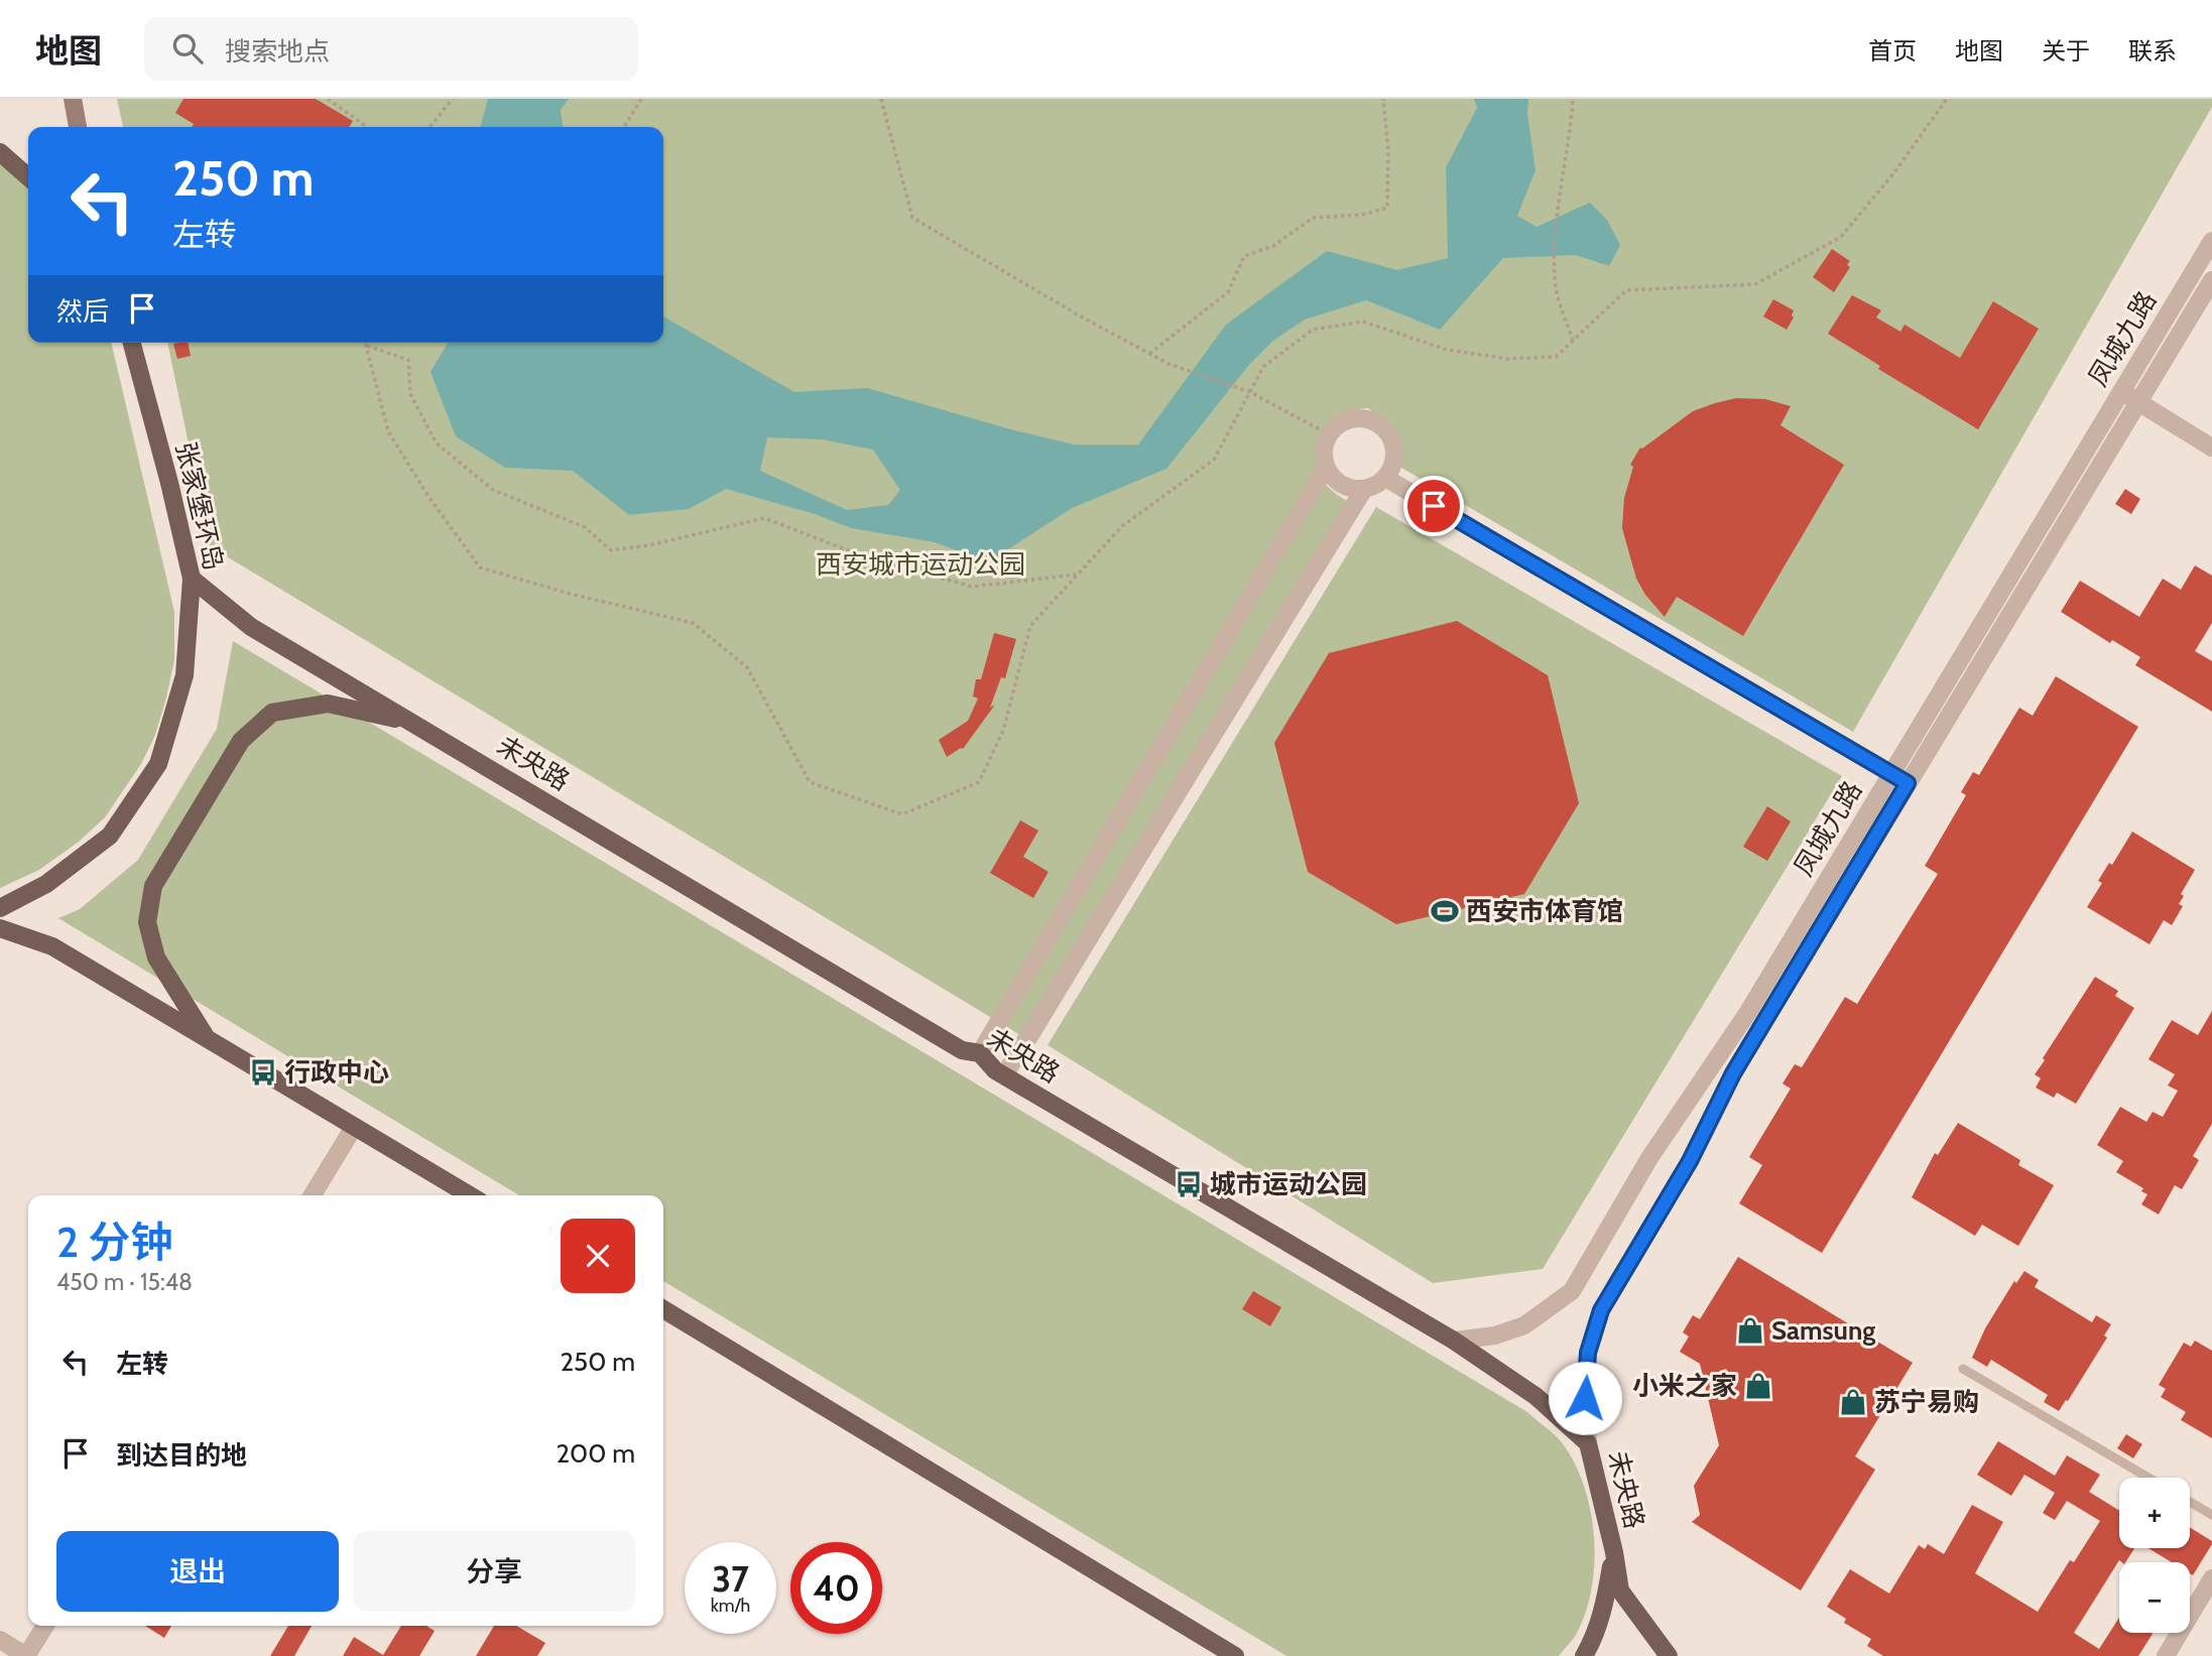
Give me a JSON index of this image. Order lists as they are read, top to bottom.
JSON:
{
  "streets": {
    "main road": ["张家堡环岛", "未央路"],
    "street": ["凤城九路"]
  },
  "crossings": [
    ["凤城九路", "未央路"],
    ["张家堡环岛", "未央路"]
  ],
  "parks": ["西安城市运动公园"],
  "places": {
    "sports": ["西安市体育馆"],
    "bus stop": ["行政中心", "城市运动公园"],
    "shop": ["Samsung", "小米之家", "苏宁易购"]
  },
  "page": {
    "header": "地图",
    "search": "搜索地点",
    "nav": [
      "首页",
      "地图",
      "关于",
      "联系"
    ],
    "turn": ["250 m", "左转"],
    "then": "然后",
    "heading": ["2 分钟", "450 m · 15:48"],
    "list": [
      {
        "name": "左转",
        "value": "250 m"
      },
      {
        "name": "到达目的地",
        "value": "200 m"
      }
    ],
    "map_buttons": ["+", "−"],
    "buttons": ["退出", "分享"],
    "speed": "37 km/h",
    "limit": "40"
  }
}
